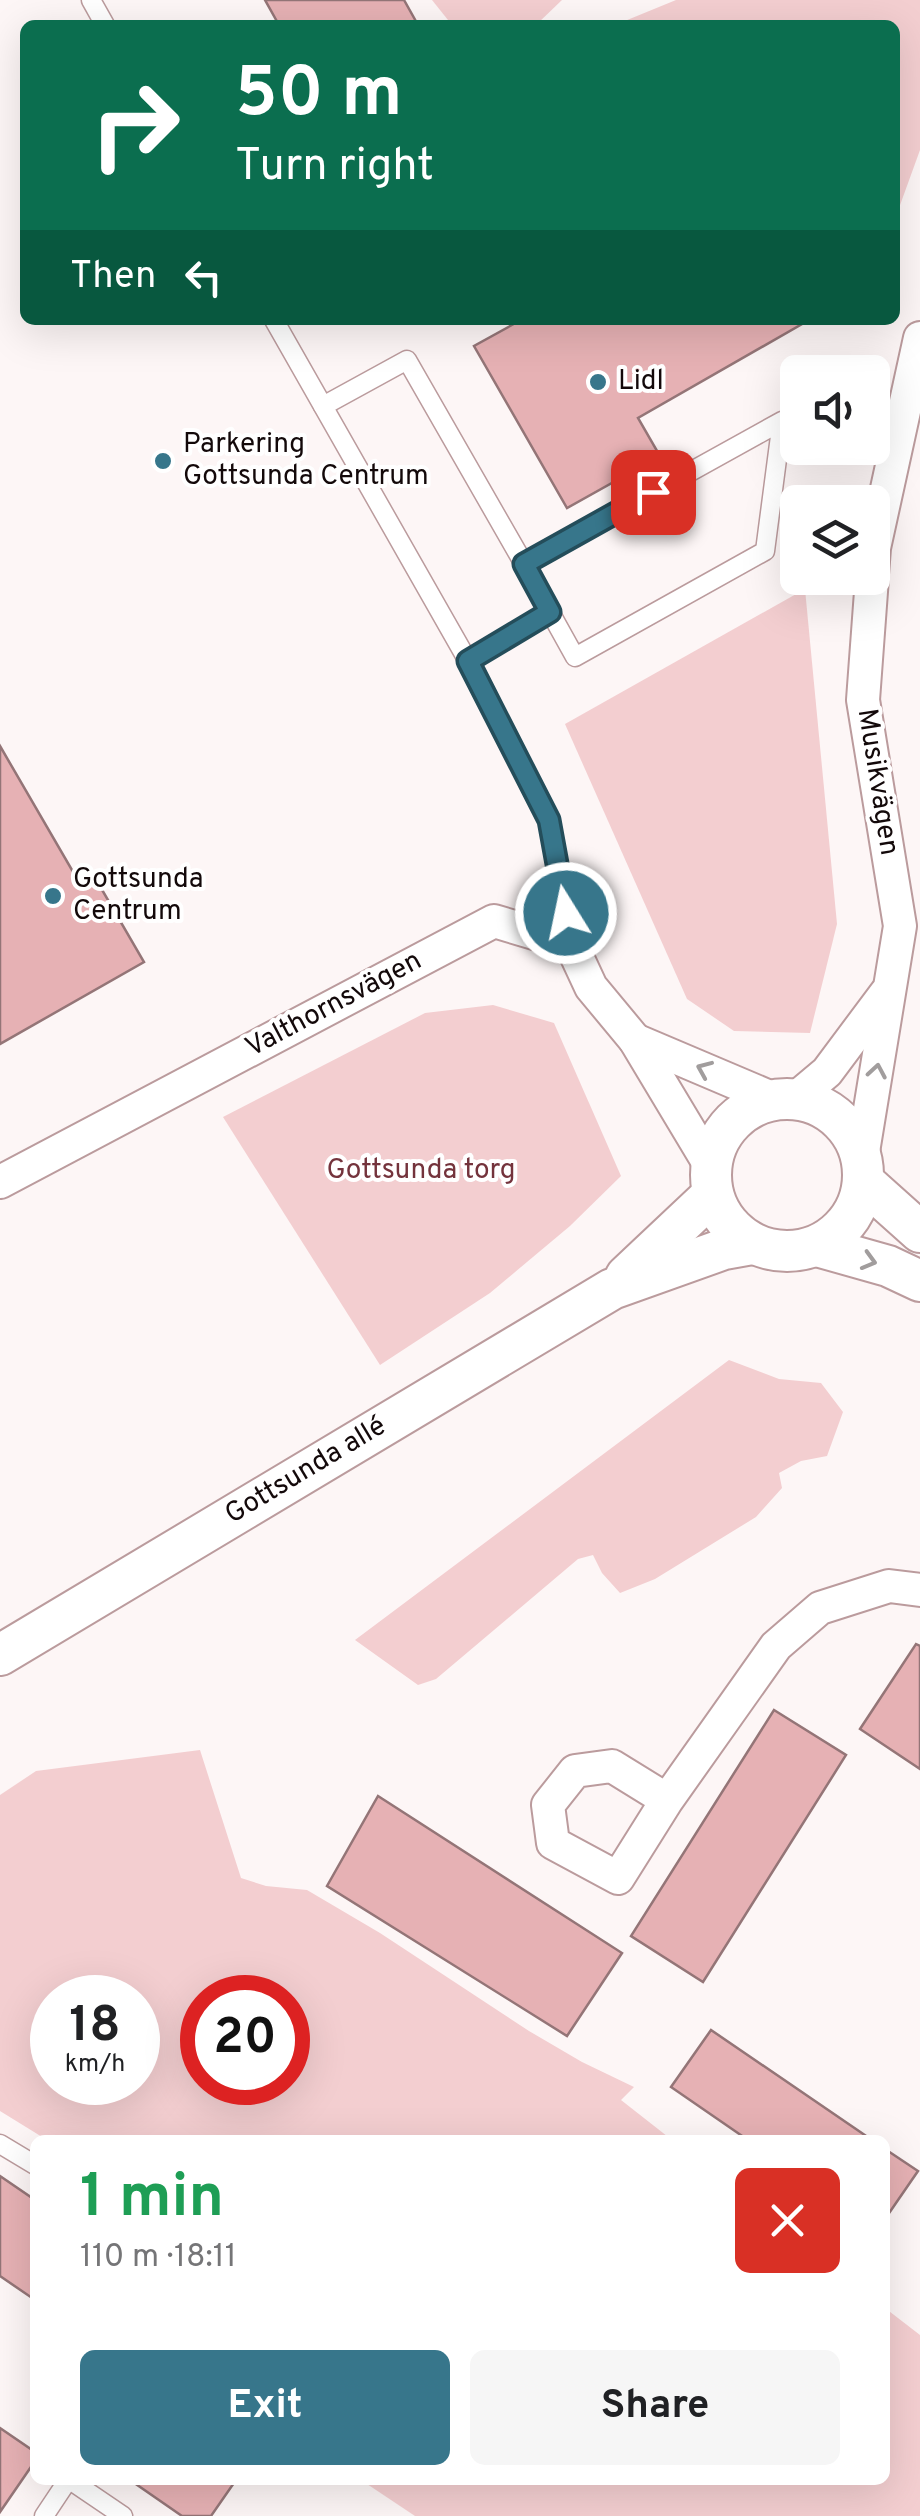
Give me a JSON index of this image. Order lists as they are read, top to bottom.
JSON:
{
  "streets": {
    "street": ["Musikvägen", "Valthornsvägen", "Gottsunda allé"]
  },
  "crossings": [
    ["Musikvägen", "Gottsunda allé"]
  ],
  "parks": ["Gottsunda torg"],
  "places": ["Lidl", "Parkering Gottsunda Centrum", "Gottsunda Centrum"],
  "page": {
    "turn": ["50 m", "Turn right"],
    "then": "Then",
    "speed": "18 km/h",
    "limit": "20",
    "heading": ["1 min", "110 m · 18:11"],
    "buttons": ["Exit", "Share"]
  }
}
